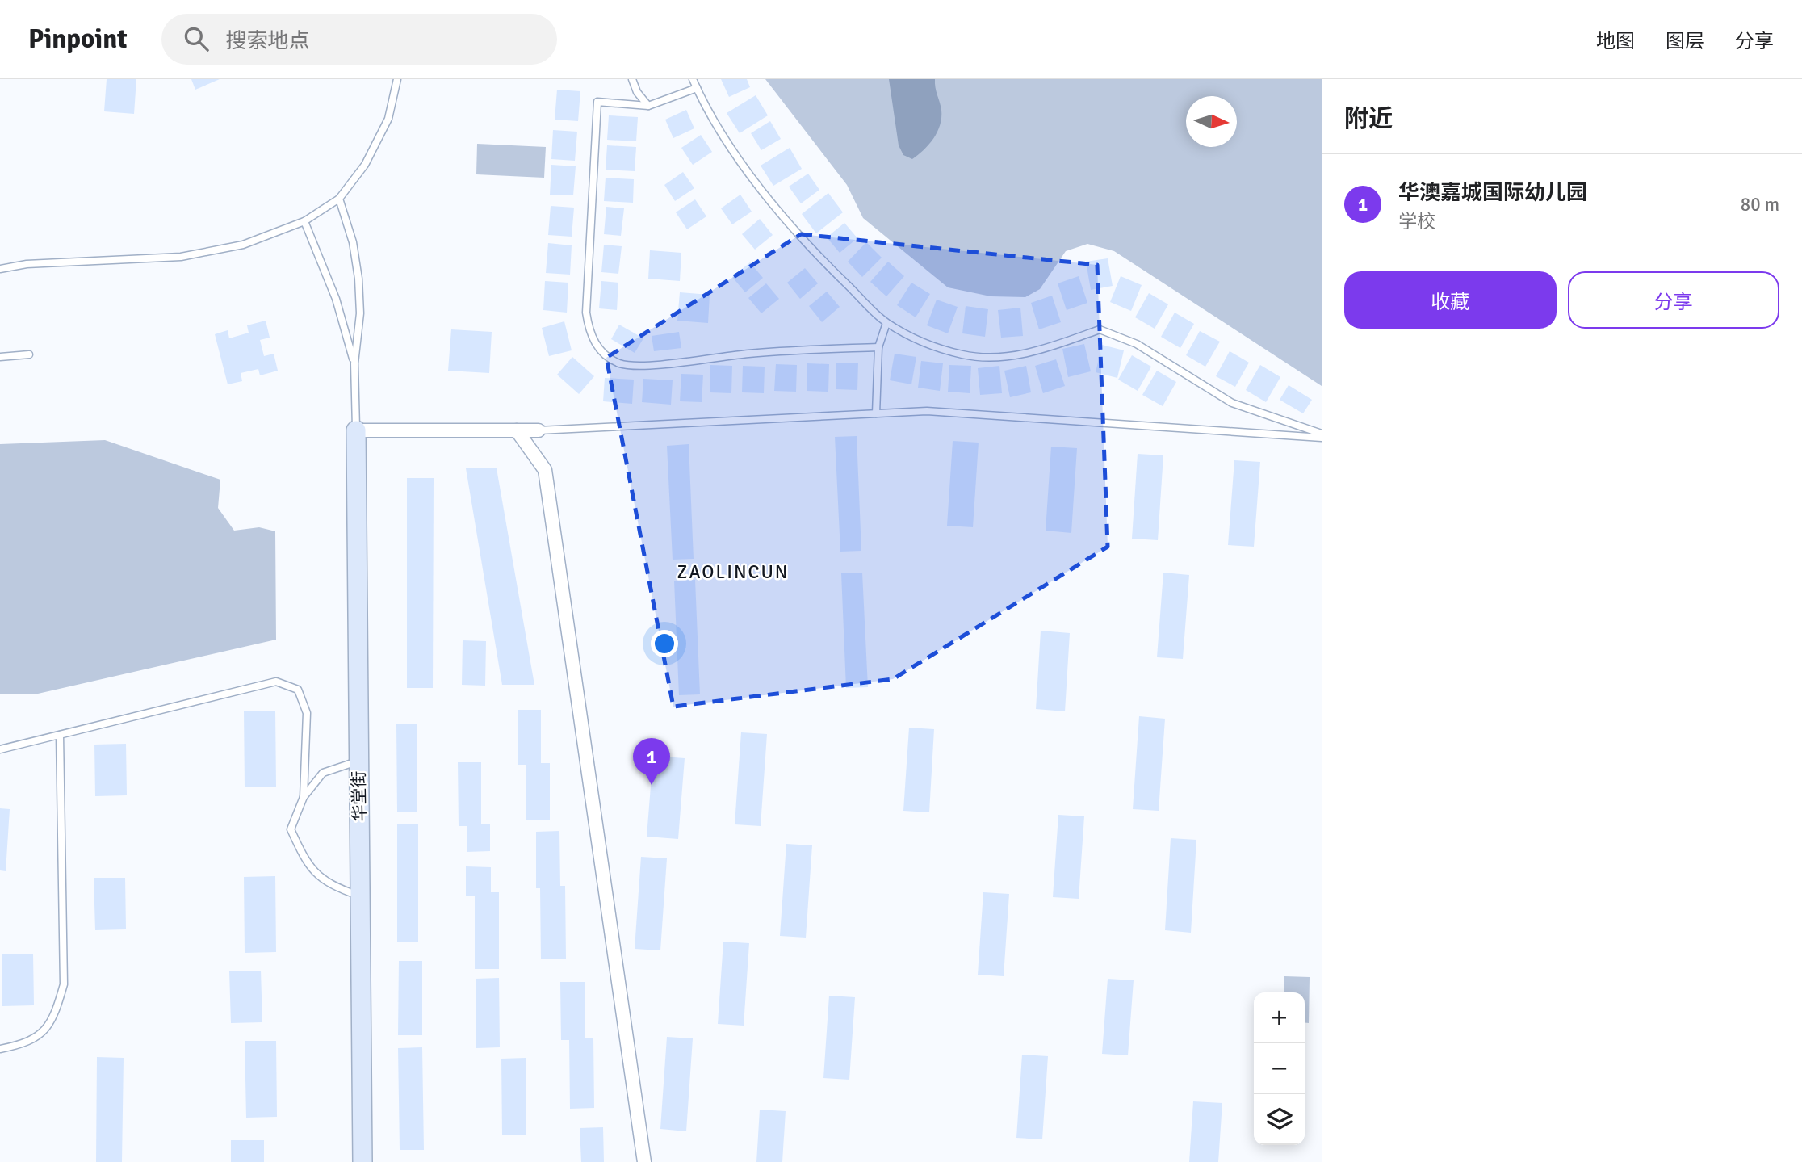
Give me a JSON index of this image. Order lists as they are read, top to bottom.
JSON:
{
  "streets": {
    "street": ["华堂街"]
  },
  "districts": ["ZAOLINCUN"],
  "north": "right",
  "page": {
    "header": "Pinpoint",
    "search": "搜索地点",
    "nav": ["地图", "图层", "分享"],
    "heading": "附近",
    "list": [
      {
        "mark": "1",
        "name": "华澳嘉城国际幼儿园",
        "note": "学校",
        "value": "80 m"
      }
    ],
    "buttons": ["收藏", "分享"],
    "pins": "1",
    "map_buttons": ["+", "−"]
  }
}
